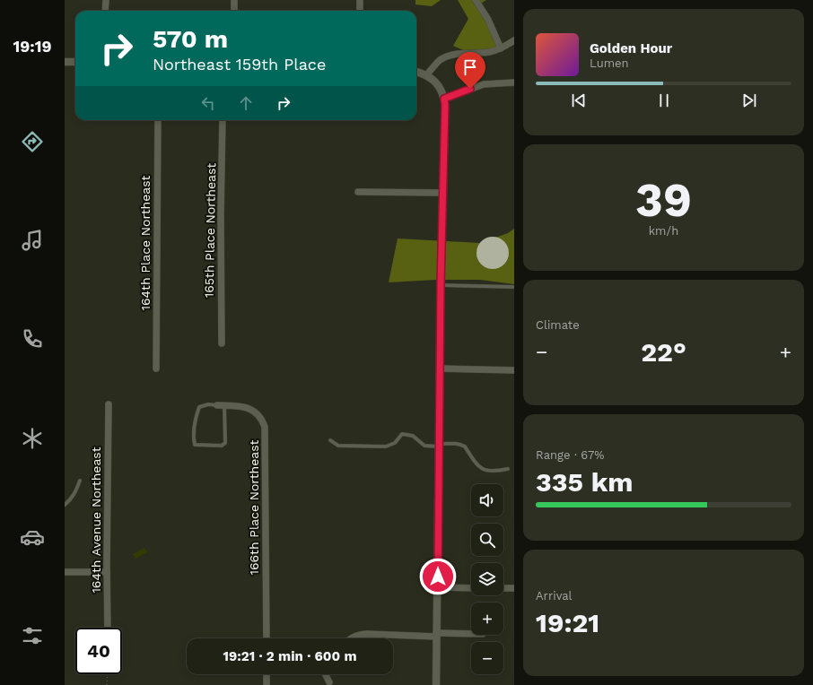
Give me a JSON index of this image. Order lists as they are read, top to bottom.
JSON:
{
  "streets": {
    "street": [
      "165th Place Northeast",
      "164th Place Northeast",
      "166th Place Northeast",
      "164th Avenue Northeast"
    ]
  },
  "page": {
    "tabs": "19:19",
    "turn": ["570 m", "Northeast 159th Place"],
    "song": ["Golden Hour", "Lumen"],
    "tile": [
      ["39", "km/h"],
      "Climate",
      ["Range · 67%", "335 km"],
      ["Arrival", "19:21"]
    ],
    "heat": ["−", "22°", "+"],
    "map_buttons": ["+", "−"],
    "limit": "40",
    "trip": "19:21 · 2 min · 600 m"
  }
}
